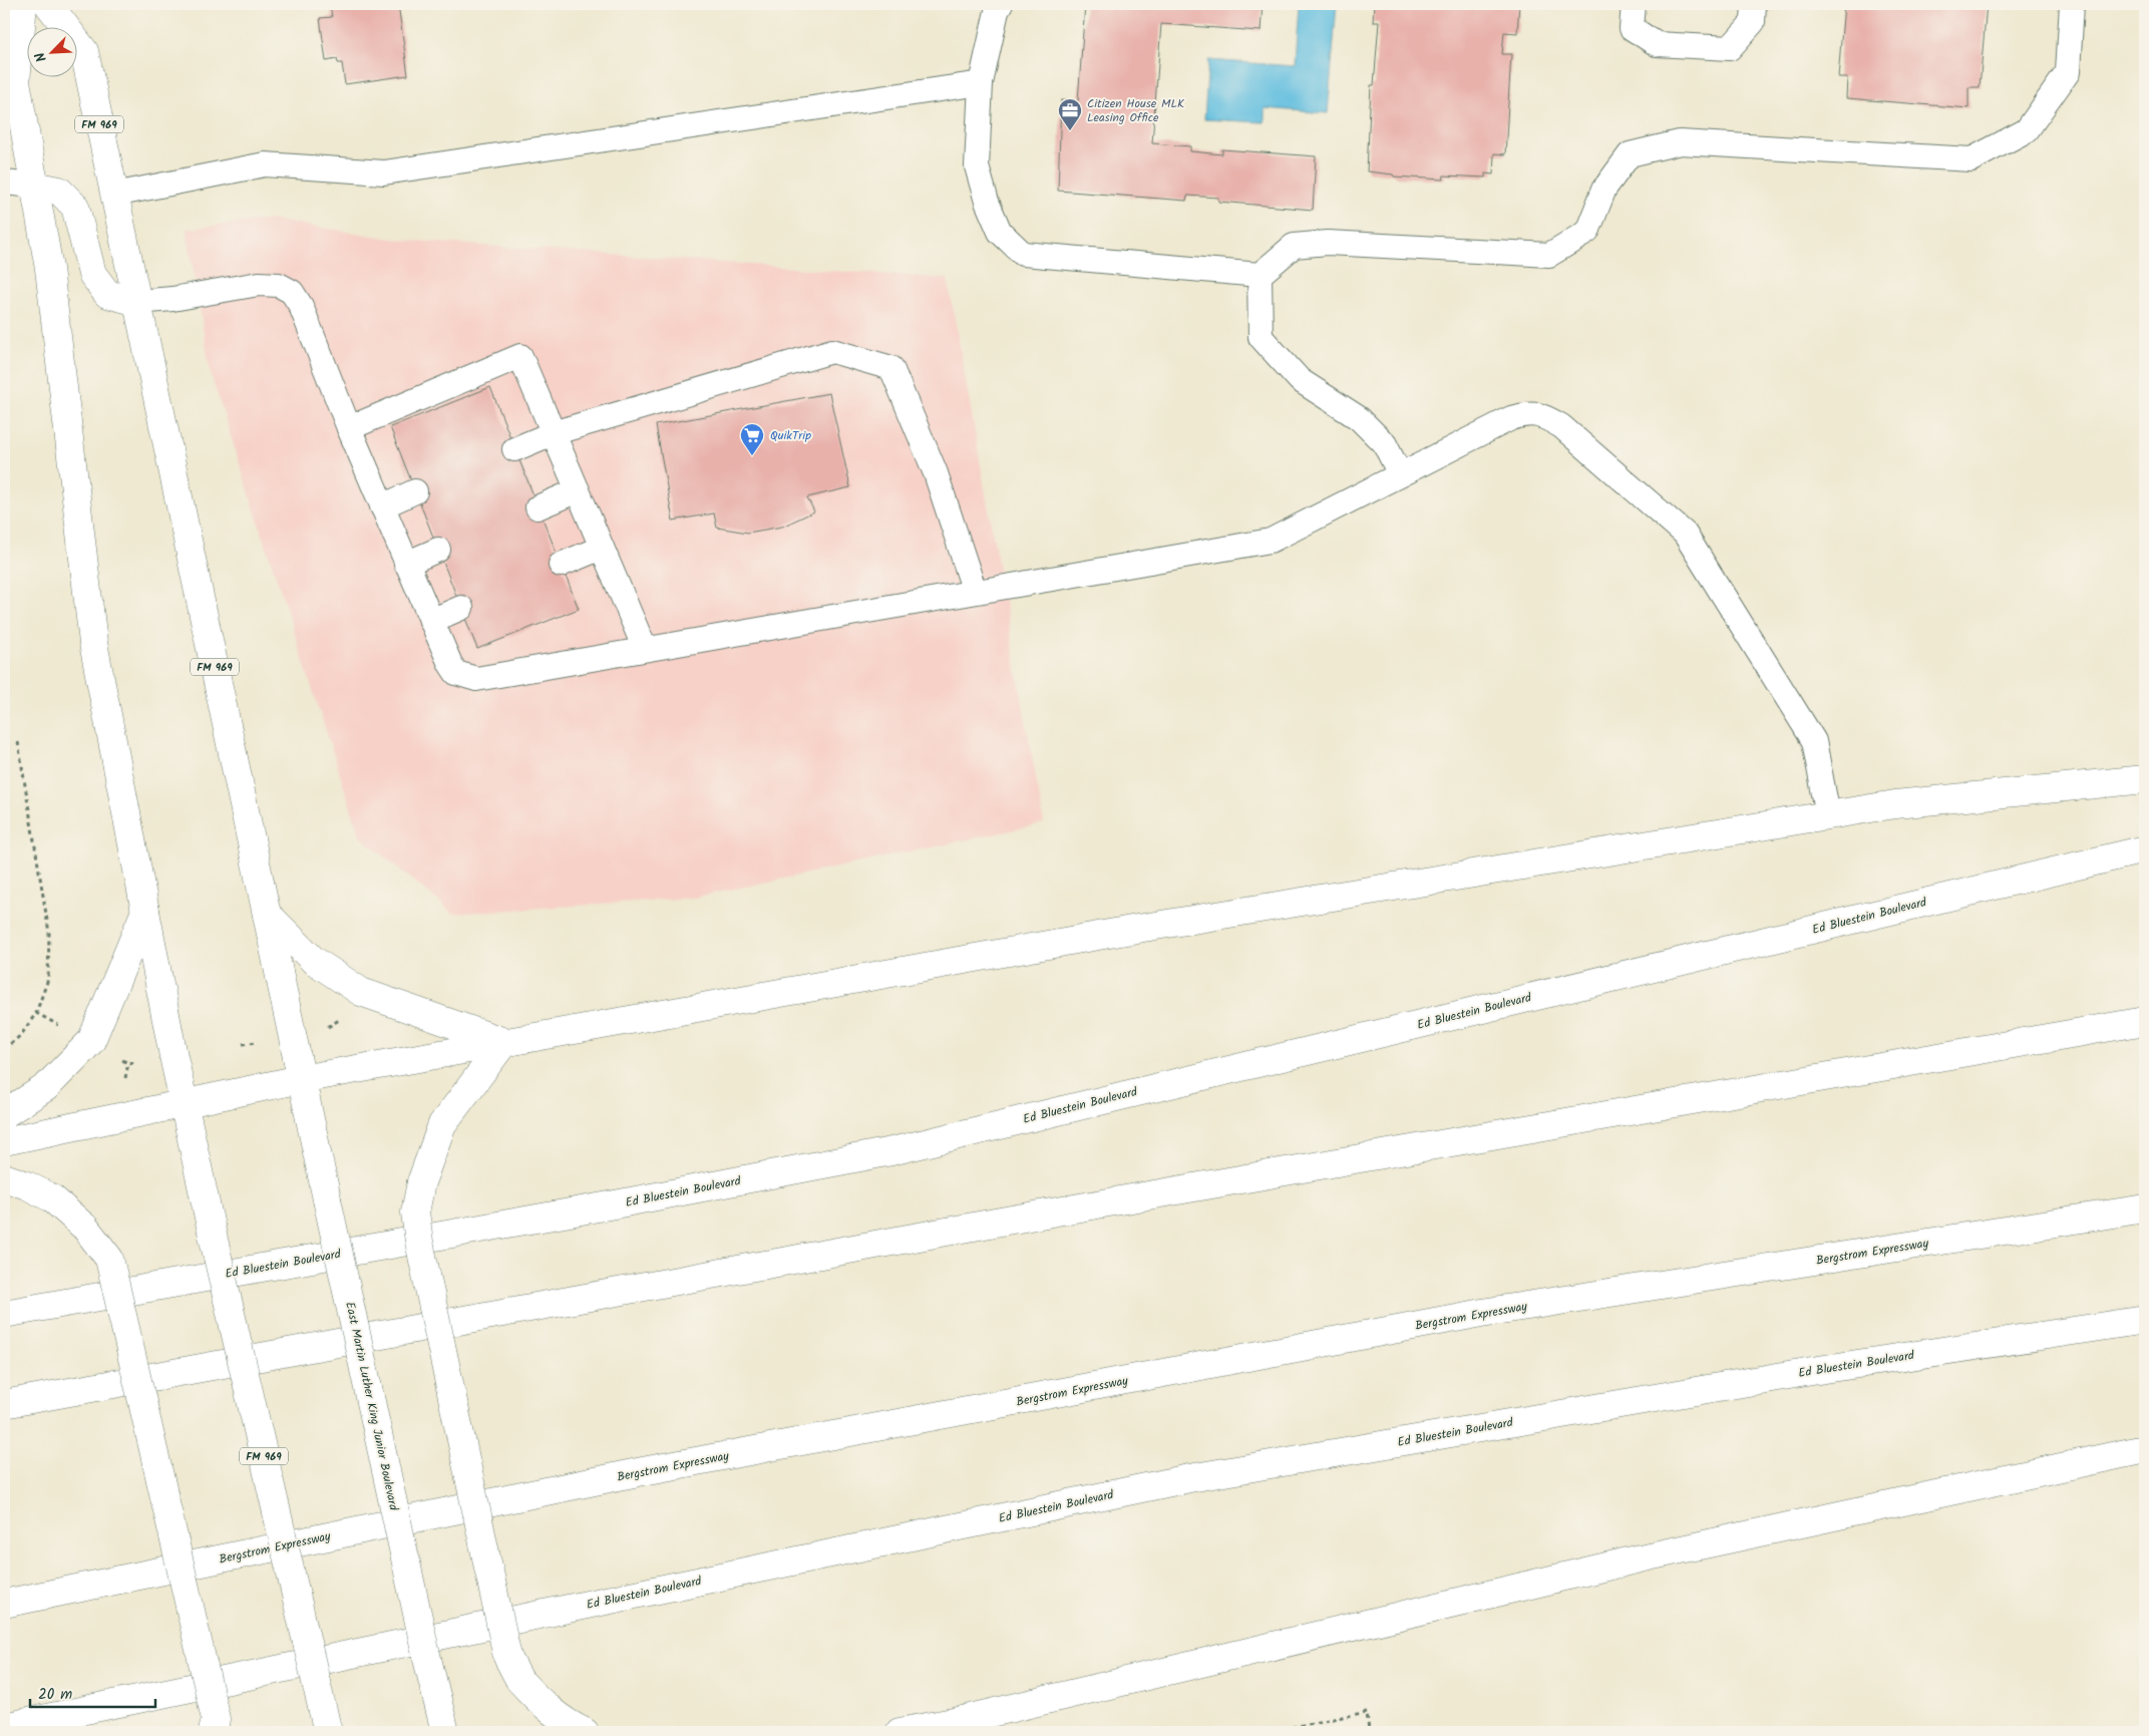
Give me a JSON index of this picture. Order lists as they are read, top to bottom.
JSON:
{
  "streets": {
    "main road": [
      "FM 969",
      "Ed Bluestein Boulevard",
      "Bergstrom Expressway",
      "East Martin Luther King Junior Boulevard"
    ]
  },
  "crossings": [
    ["FM 969", "East Martin Luther King Junior Boulevard"]
  ],
  "places": {
    "office": ["Citizen House MLK Leasing Office"],
    "supermarket": ["QuikTrip"]
  },
  "scale_bar": "20 m",
  "north": "bottom left"
}
